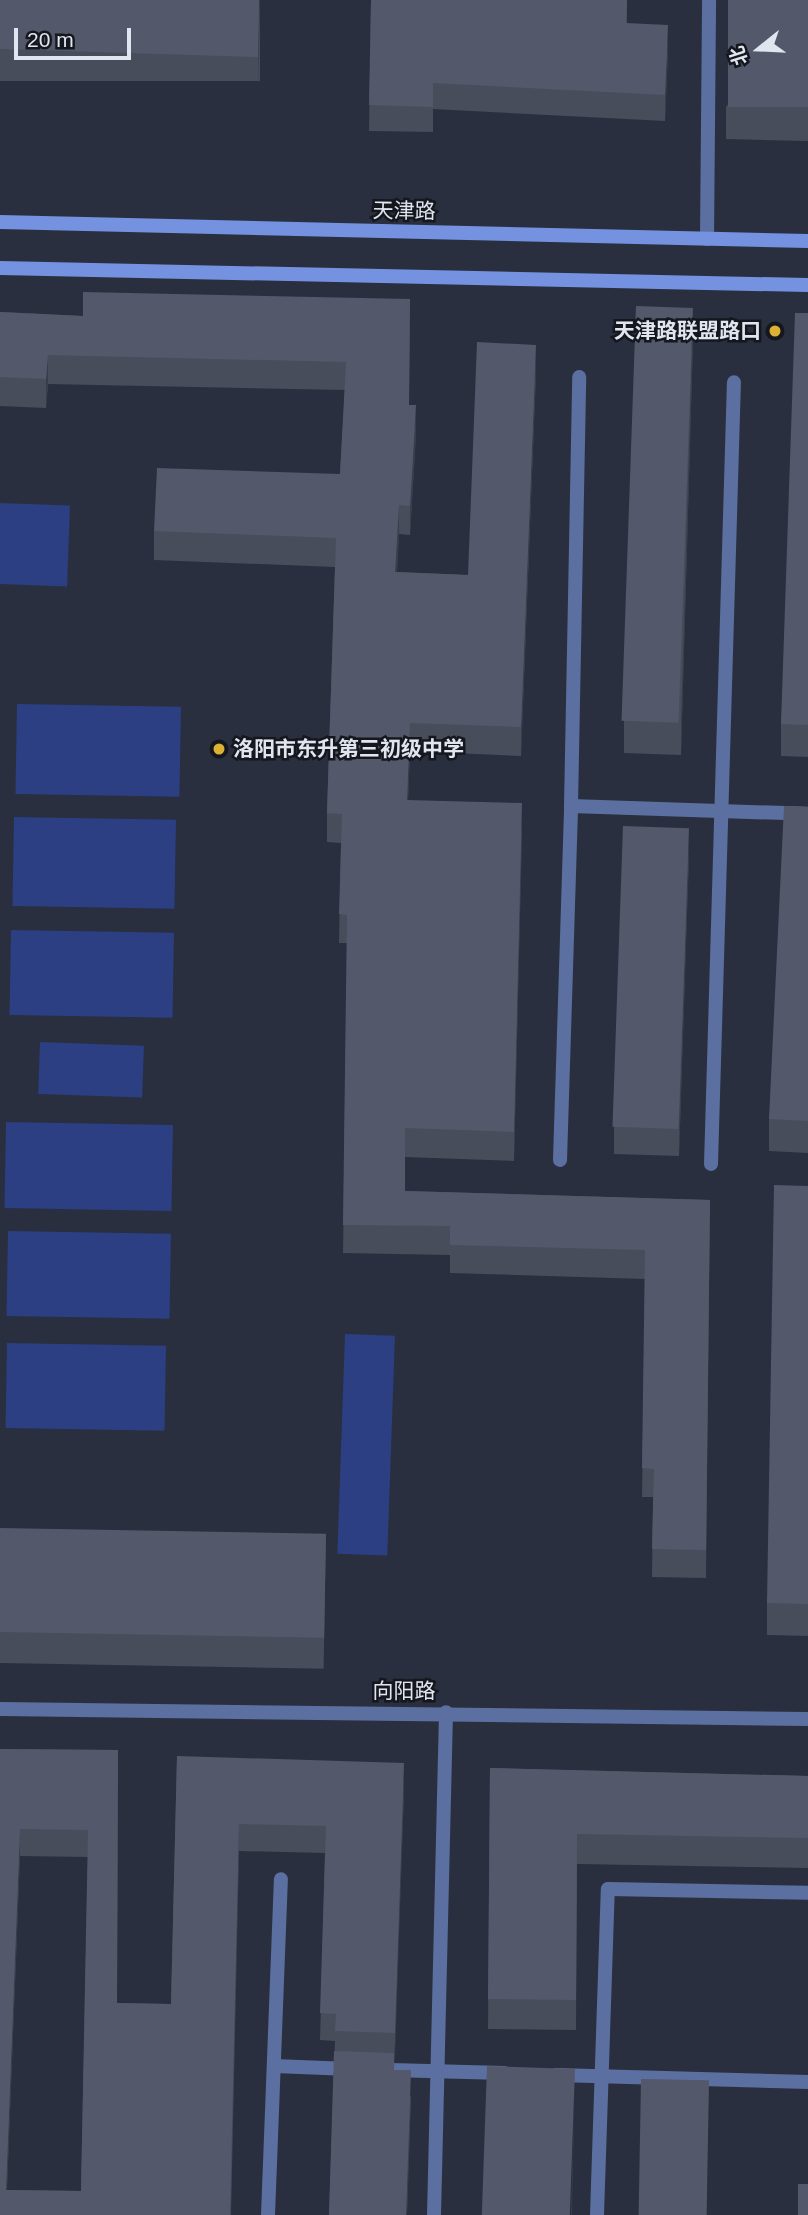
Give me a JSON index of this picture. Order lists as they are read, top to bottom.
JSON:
{
  "streets": {
    "main road": ["天津路"],
    "street": ["向阳路"]
  },
  "places": ["天津路联盟路口", "洛阳市东升第三初级中学"],
  "scale_bar": "20 m",
  "north": "left"
}
